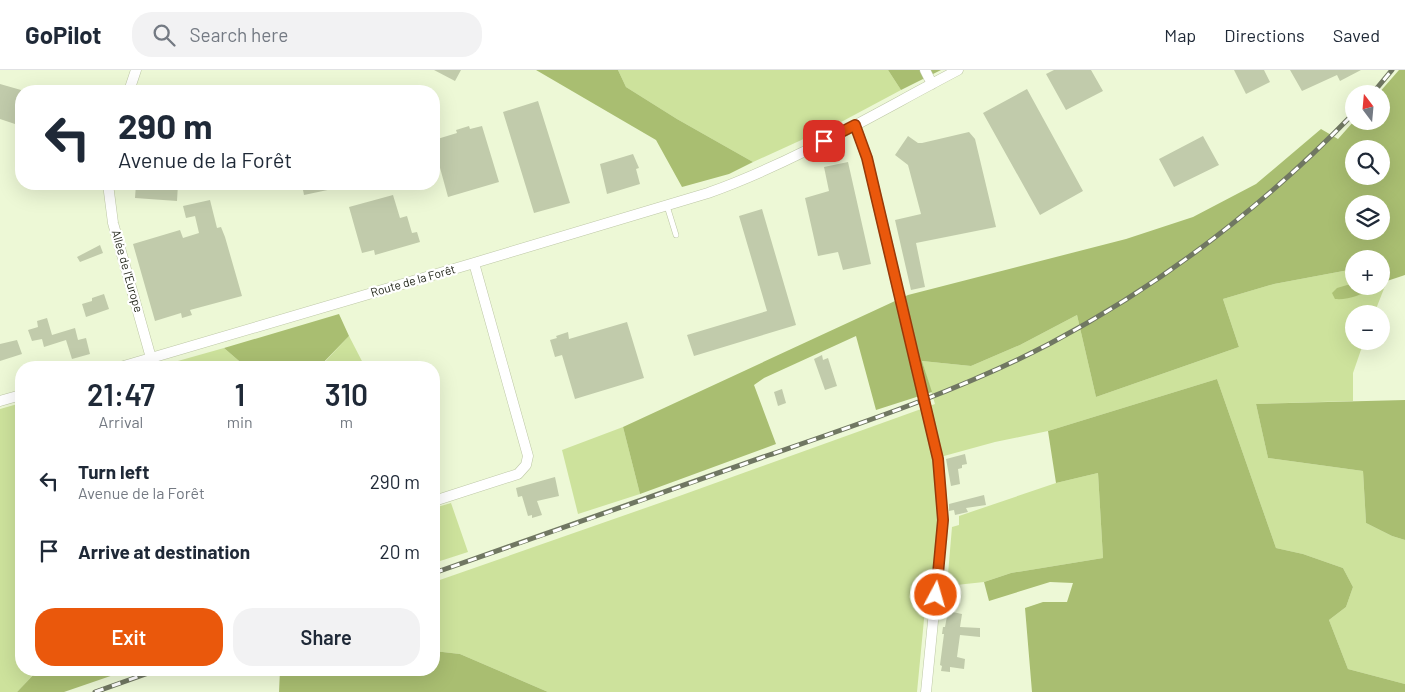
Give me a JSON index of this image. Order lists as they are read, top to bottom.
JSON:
{
  "streets": {
    "street": ["Allée de l'Europe", "Route de la Forêt"]
  },
  "crossings": [
    ["Allée de l'Europe", "Route de la Forêt"]
  ],
  "north": "top",
  "page": {
    "header": "GoPilot",
    "search": "Search here",
    "nav": ["Map", "Directions", "Saved"],
    "map_buttons": ["+", "−"],
    "turn": ["290 m", "Avenue de la Forêt"],
    "eta": [
      "21:47",
      "Arrival",
      "1",
      "min",
      "310",
      "m"
    ],
    "list": [
      {
        "name": "Turn left",
        "note": "Avenue de la Forêt",
        "value": "290 m"
      },
      {
        "name": "Arrive at destination",
        "value": "20 m"
      }
    ],
    "buttons": ["Exit", "Share"]
  }
}
